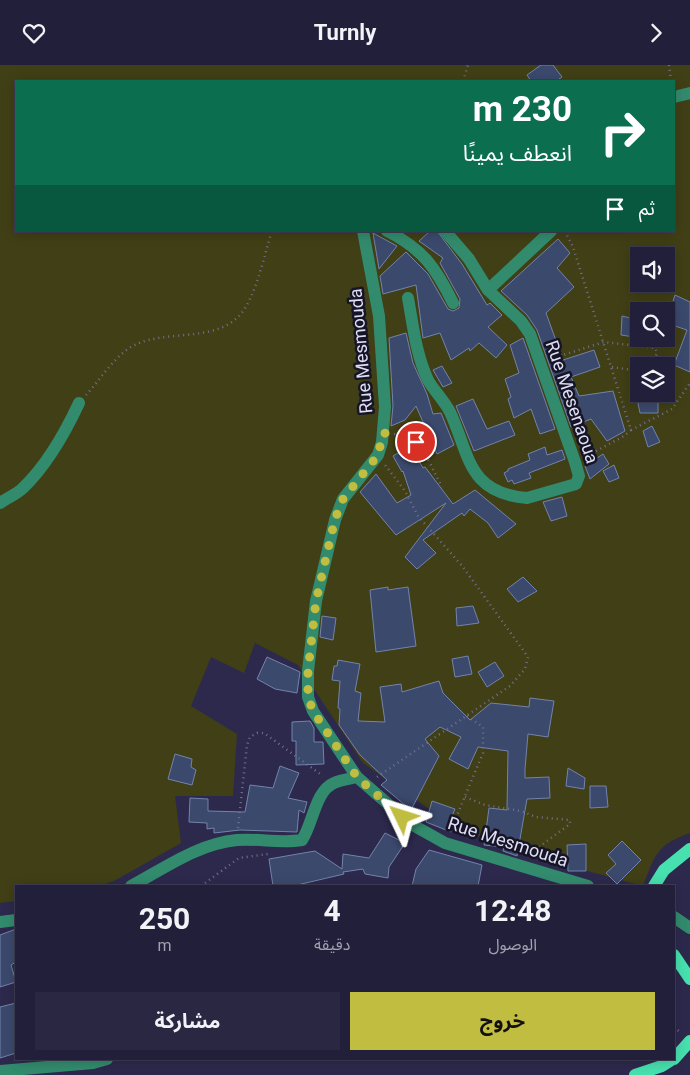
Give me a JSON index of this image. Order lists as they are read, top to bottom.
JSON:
{
  "streets": {
    "street": ["Rue Mesmouda", "Rue Mesenaoua"]
  },
  "page": {
    "header": "Turnly",
    "turn": ["230 m", "انعطف يمينًا"],
    "then": "ثم",
    "eta": [
      "12:48",
      "الوصول",
      "4",
      "دقيقة",
      "250",
      "m"
    ],
    "buttons": ["خروج", "مشاركة"]
  }
}
